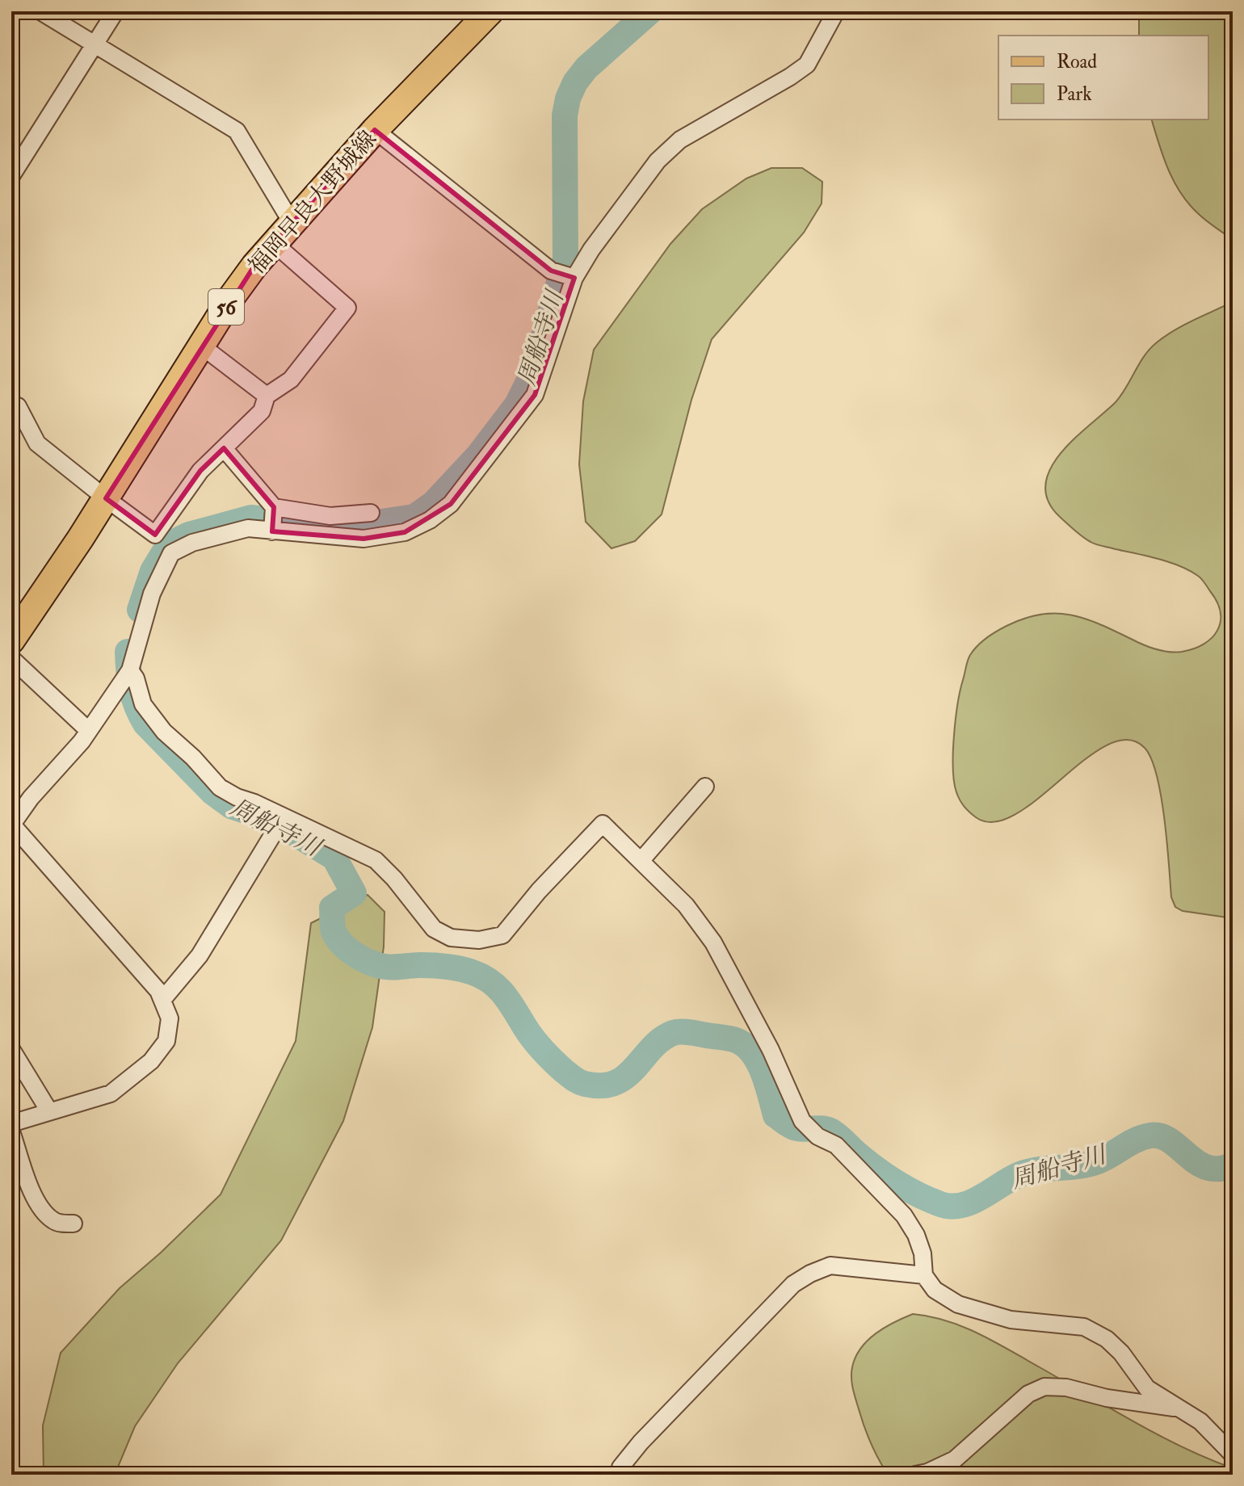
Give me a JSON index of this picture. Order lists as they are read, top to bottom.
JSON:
{
  "streets": {
    "main road": ["福岡早良大野城線", "56"]
  },
  "water": ["周船寺川"],
  "legend": ["Road", "Park"]
}
